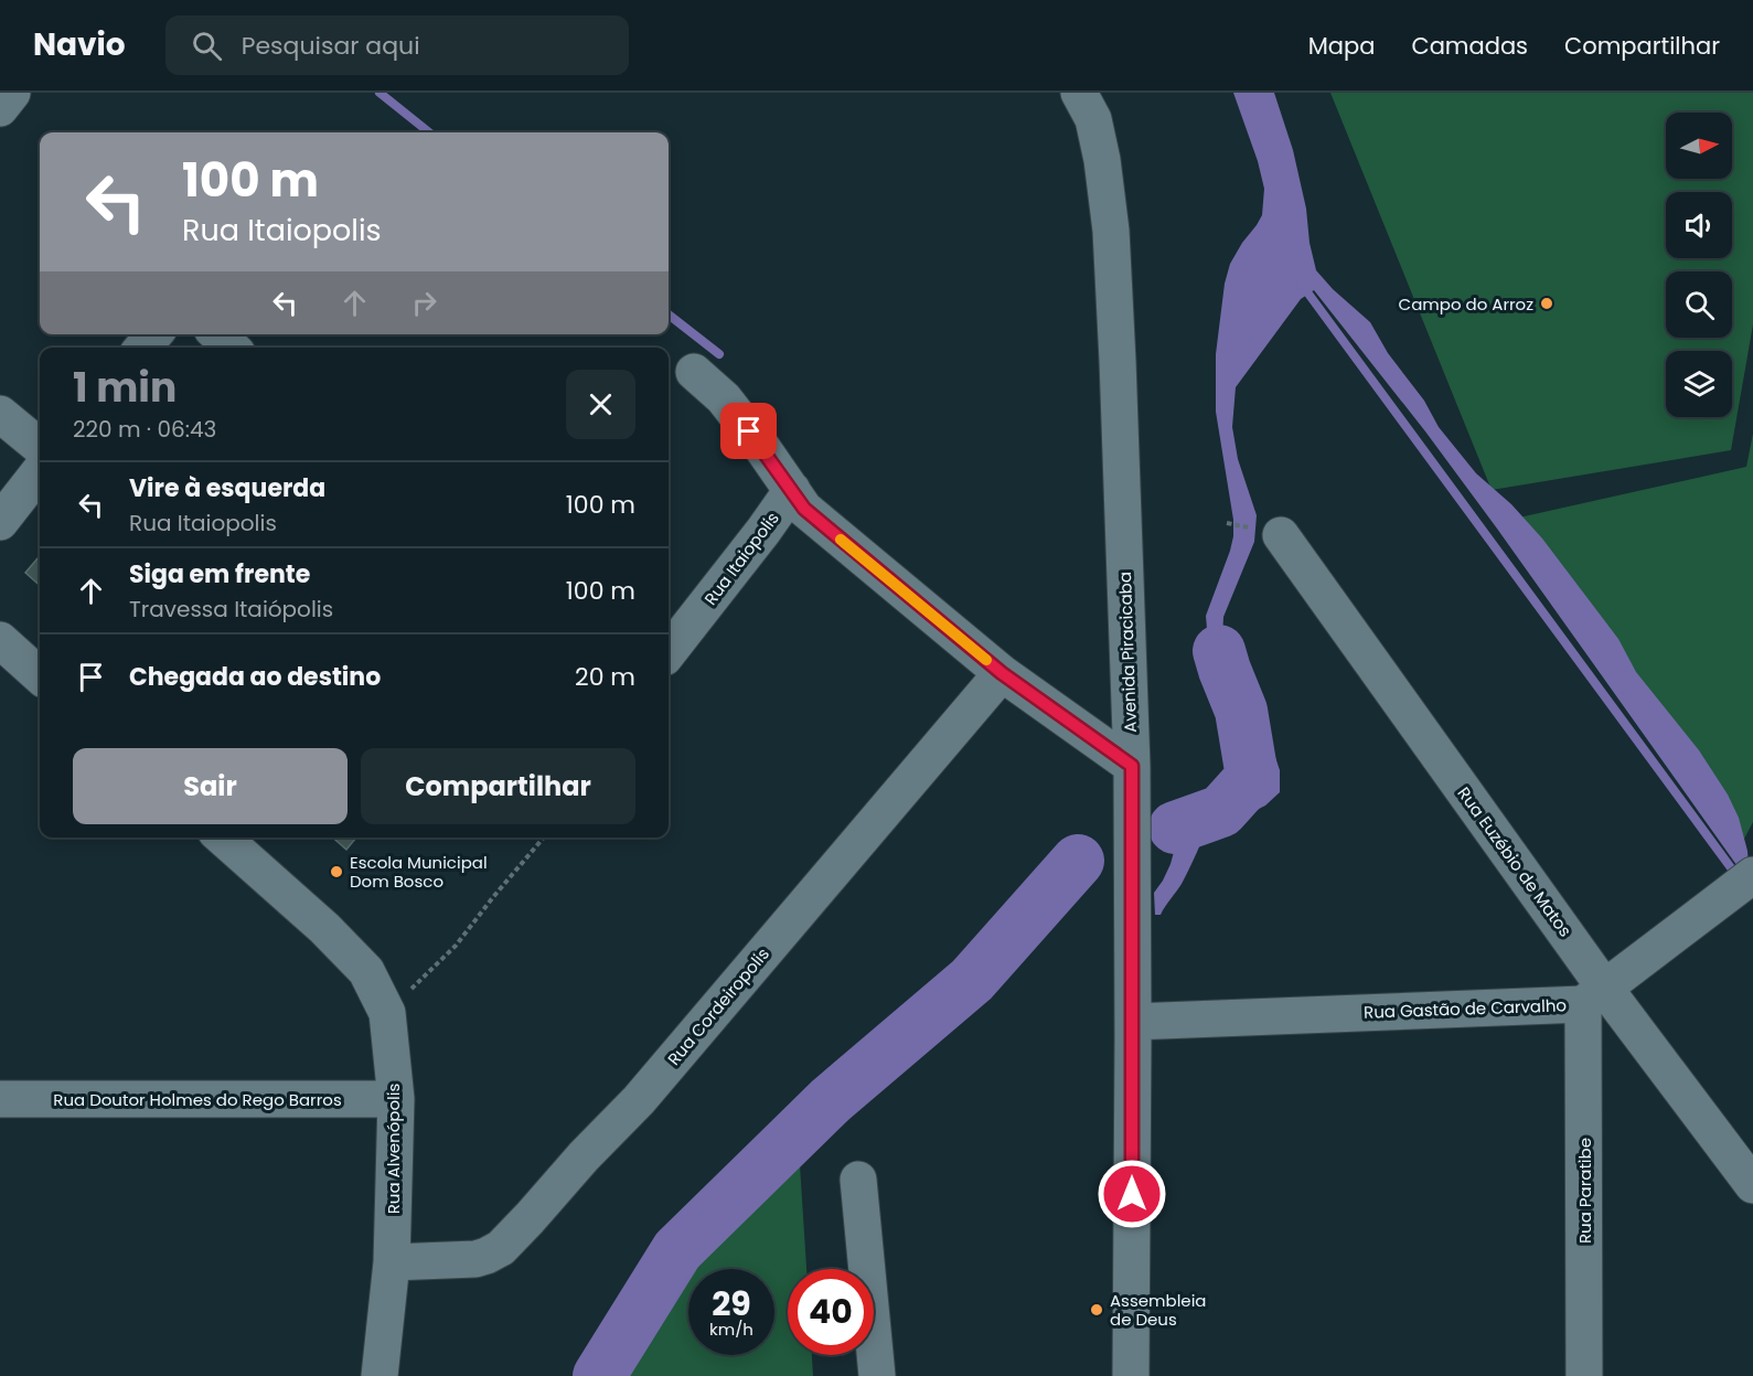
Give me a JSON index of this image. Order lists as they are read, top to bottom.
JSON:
{
  "streets": {
    "street": [
      "Rua Itaiopolis",
      "Avenida Piracicaba",
      "Rua Euzébio de Matos",
      "Rua Cordeiropolis",
      "Rua Gastão de Carvalho",
      "Rua Doutor Holmes do Rego Barros",
      "Rua Alvenópolis",
      "Rua Paratibe"
    ]
  },
  "crossings": [
    ["Rua Itaiopolis", "Avenida Piracicaba"],
    ["Rua Itaiopolis", "Rua Cordeiropolis"],
    ["Avenida Piracicaba", "Rua Gastão de Carvalho"],
    ["Rua Euzébio de Matos", "Rua Gastão de Carvalho"],
    ["Rua Euzébio de Matos", "Rua Paratibe"],
    ["Rua Cordeiropolis", "Rua Alvenópolis"],
    ["Rua Gastão de Carvalho", "Rua Paratibe"],
    ["Rua Doutor Holmes do Rego Barros", "Rua Alvenópolis"]
  ],
  "places": ["Campo do Arroz", "Escola Municipal Dom Bosco", "Assembleia de Deus"],
  "north": "right",
  "page": {
    "header": "Navio",
    "search": "Pesquisar aqui",
    "nav": ["Mapa", "Camadas", "Compartilhar"],
    "turn": ["100 m", "Rua Itaiopolis"],
    "heading": ["1 min", "220 m · 06:43"],
    "list": [
      {
        "name": "Vire à esquerda",
        "note": "Rua Itaiopolis",
        "value": "100 m"
      },
      {
        "name": "Siga em frente",
        "note": "Travessa Itaiópolis",
        "value": "100 m"
      },
      {
        "name": "Chegada ao destino",
        "value": "20 m"
      }
    ],
    "buttons": ["Sair", "Compartilhar"],
    "speed": "29 km/h",
    "limit": "40"
  }
}
